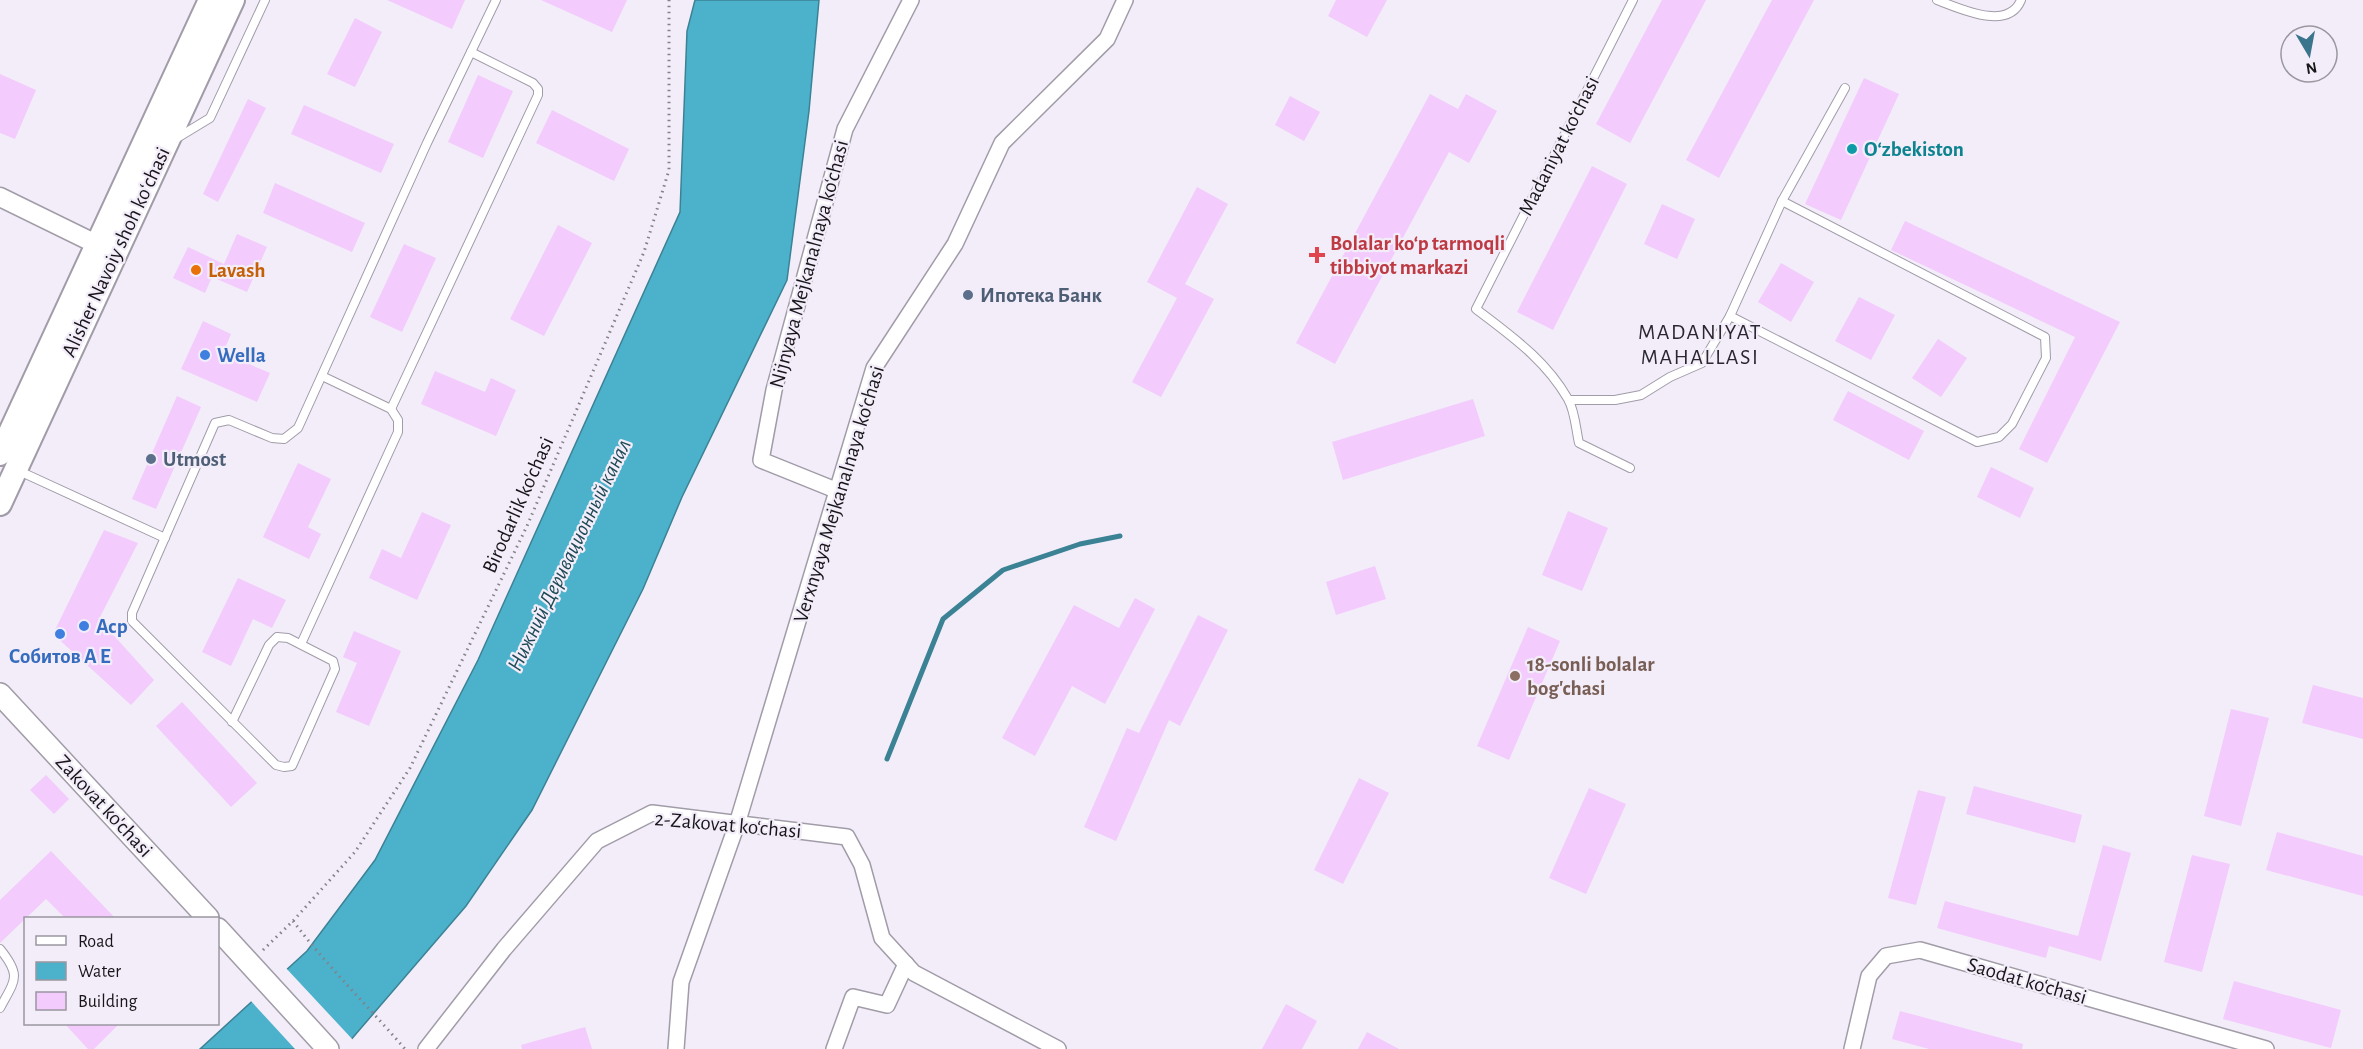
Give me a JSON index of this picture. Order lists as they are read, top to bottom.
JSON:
{
  "streets": {
    "main road": ["Alisher Navoiy shoh koʻchasi", "Zakovat ko'chasi"],
    "street": [
      "Nijnyaya Mejkanalnaya ko‘chasi",
      "Verxnyaya Mejkanalnaya ko‘chasi",
      "2-Zakovat ko‘chasi",
      "Saodat ko‘chasi"
    ],
    "lane": ["Madaniyat ko‘chasi"],
    "path": ["Birodarlik ko'chasi"]
  },
  "crossings": [
    ["Nijnyaya Mejkanalnaya ko‘chasi", "Verxnyaya Mejkanalnaya ko‘chasi"],
    ["Verxnyaya Mejkanalnaya ko‘chasi", "2-Zakovat ko‘chasi"]
  ],
  "districts": ["MADANIYAT MAHALLASI"],
  "water": ["Нижний Деривационный канал"],
  "places": {
    "other": [
      "Oʻzbekiston",
      "Lavash",
      "Ипотека Банк",
      "Wella",
      "Utmost",
      "Аср",
      "Собитов А Е",
      "18-sonli bolalar bog'chasi"
    ],
    "health": ["Bolalar ko‘p tarmoqli tibbiyot markazi"]
  },
  "legend": ["Road", "Water", "Building"],
  "north": "bottom"
}
